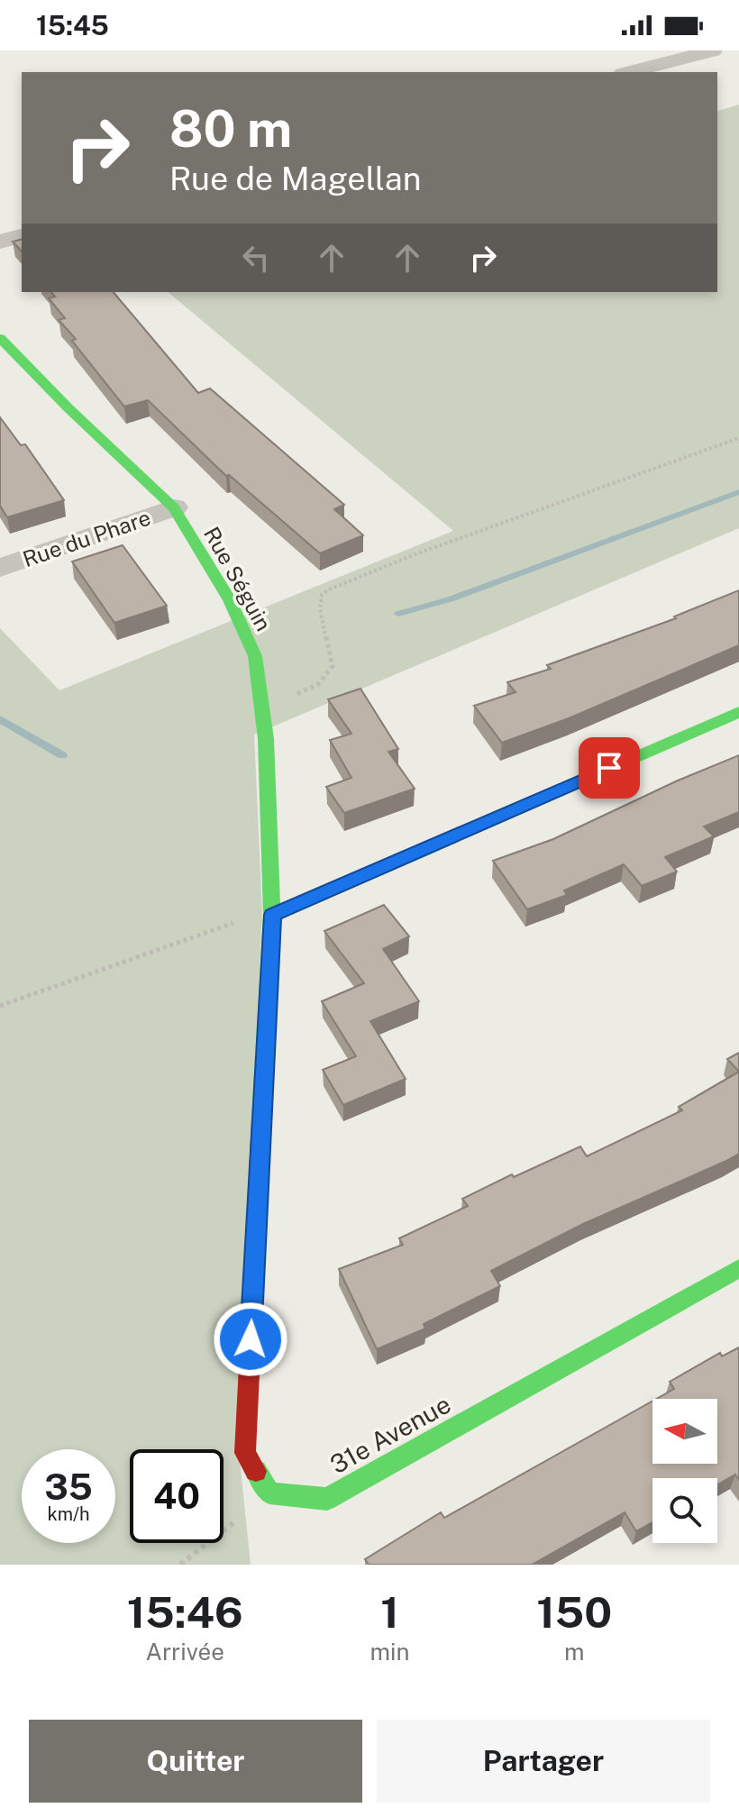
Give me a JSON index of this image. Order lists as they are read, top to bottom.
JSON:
{
  "streets": {
    "street": ["Rue du Phare", "Rue Séguin", "31e Avenue"]
  },
  "crossings": [
    ["Rue du Phare", "Rue Séguin"]
  ],
  "north": "left",
  "page": {
    "status": "15:45",
    "turn": ["80 m", "Rue de Magellan"],
    "speed": "35 km/h",
    "limit": "40",
    "eta": [
      "15:46",
      "Arrivée",
      "1",
      "min",
      "150",
      "m"
    ],
    "buttons": ["Quitter", "Partager"]
  }
}
